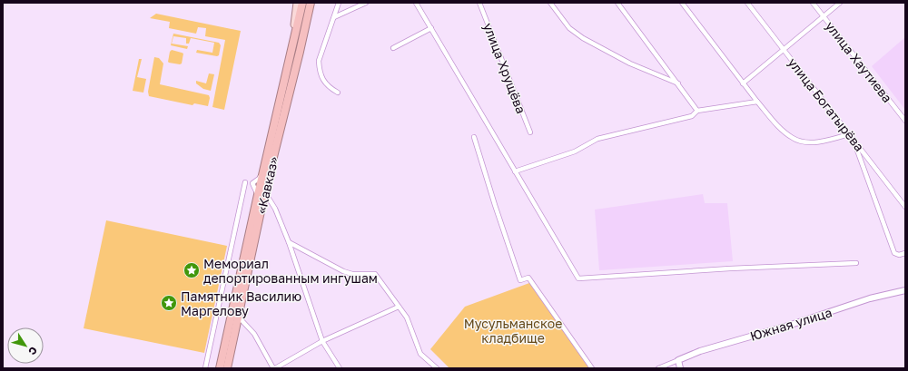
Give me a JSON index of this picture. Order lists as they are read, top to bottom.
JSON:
{
  "streets": {
    "highway": ["«Кавказ»"],
    "street": [
      "улица Хаутиева",
      "улица Хрущёва",
      "улица Богатырёва",
      "Южная улица"
    ]
  },
  "parks": ["Мусульманское кладбище"],
  "places": {
    "place": ["Мемориал депортированным ингушам", "Памятник Василию Маргелову"]
  },
  "north": "bottom right"
}
